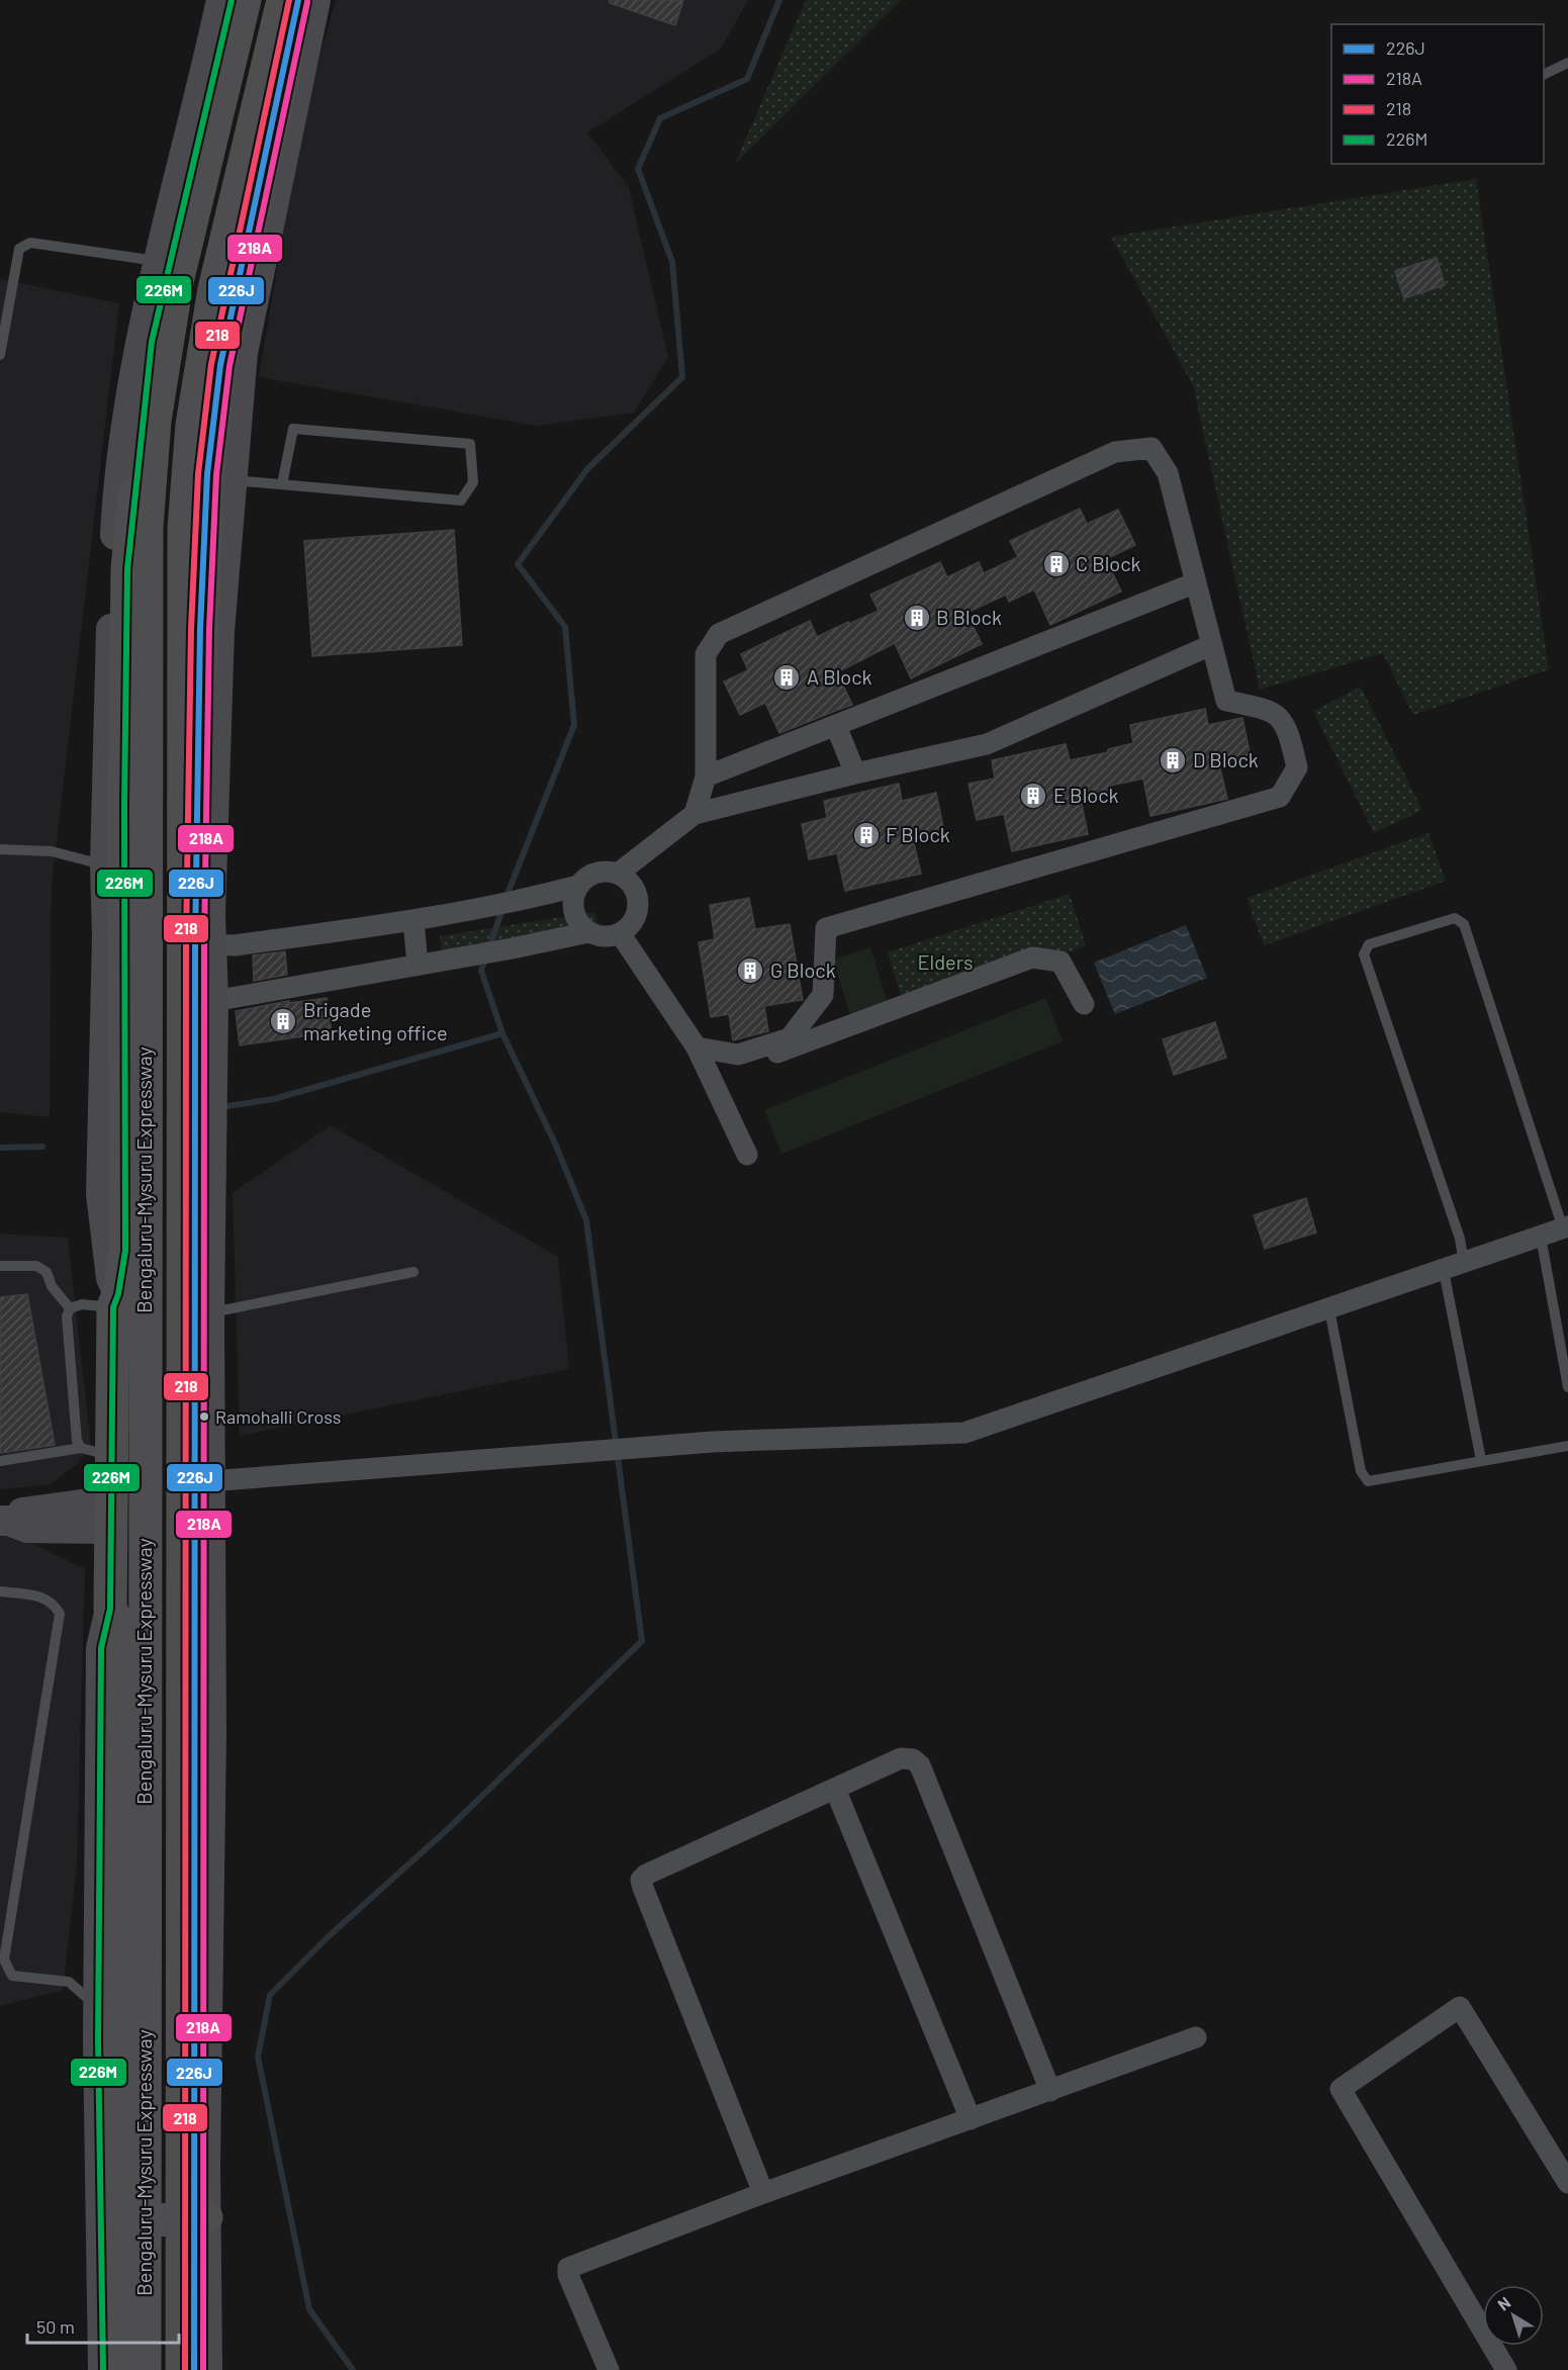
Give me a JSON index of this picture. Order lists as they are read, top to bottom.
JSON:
{
  "streets": {
    "highway": ["Bengaluru-Mysuru Expressway"]
  },
  "parks": ["Elders"],
  "places": {
    "building": [
      "C Block",
      "B Block",
      "A Block",
      "D Block",
      "E Block",
      "F Block",
      "G Block",
      "Brigade marketing office"
    ],
    "other": ["Ramohalli Cross"]
  },
  "lines": [
    "transit line 226J",
    "transit line 218",
    "transit line 226M",
    "transit line 218A"
  ],
  "legend": [
    "226J",
    "218A",
    "218",
    "226M"
  ],
  "scale_bar": "50 m",
  "north": "top left"
}
